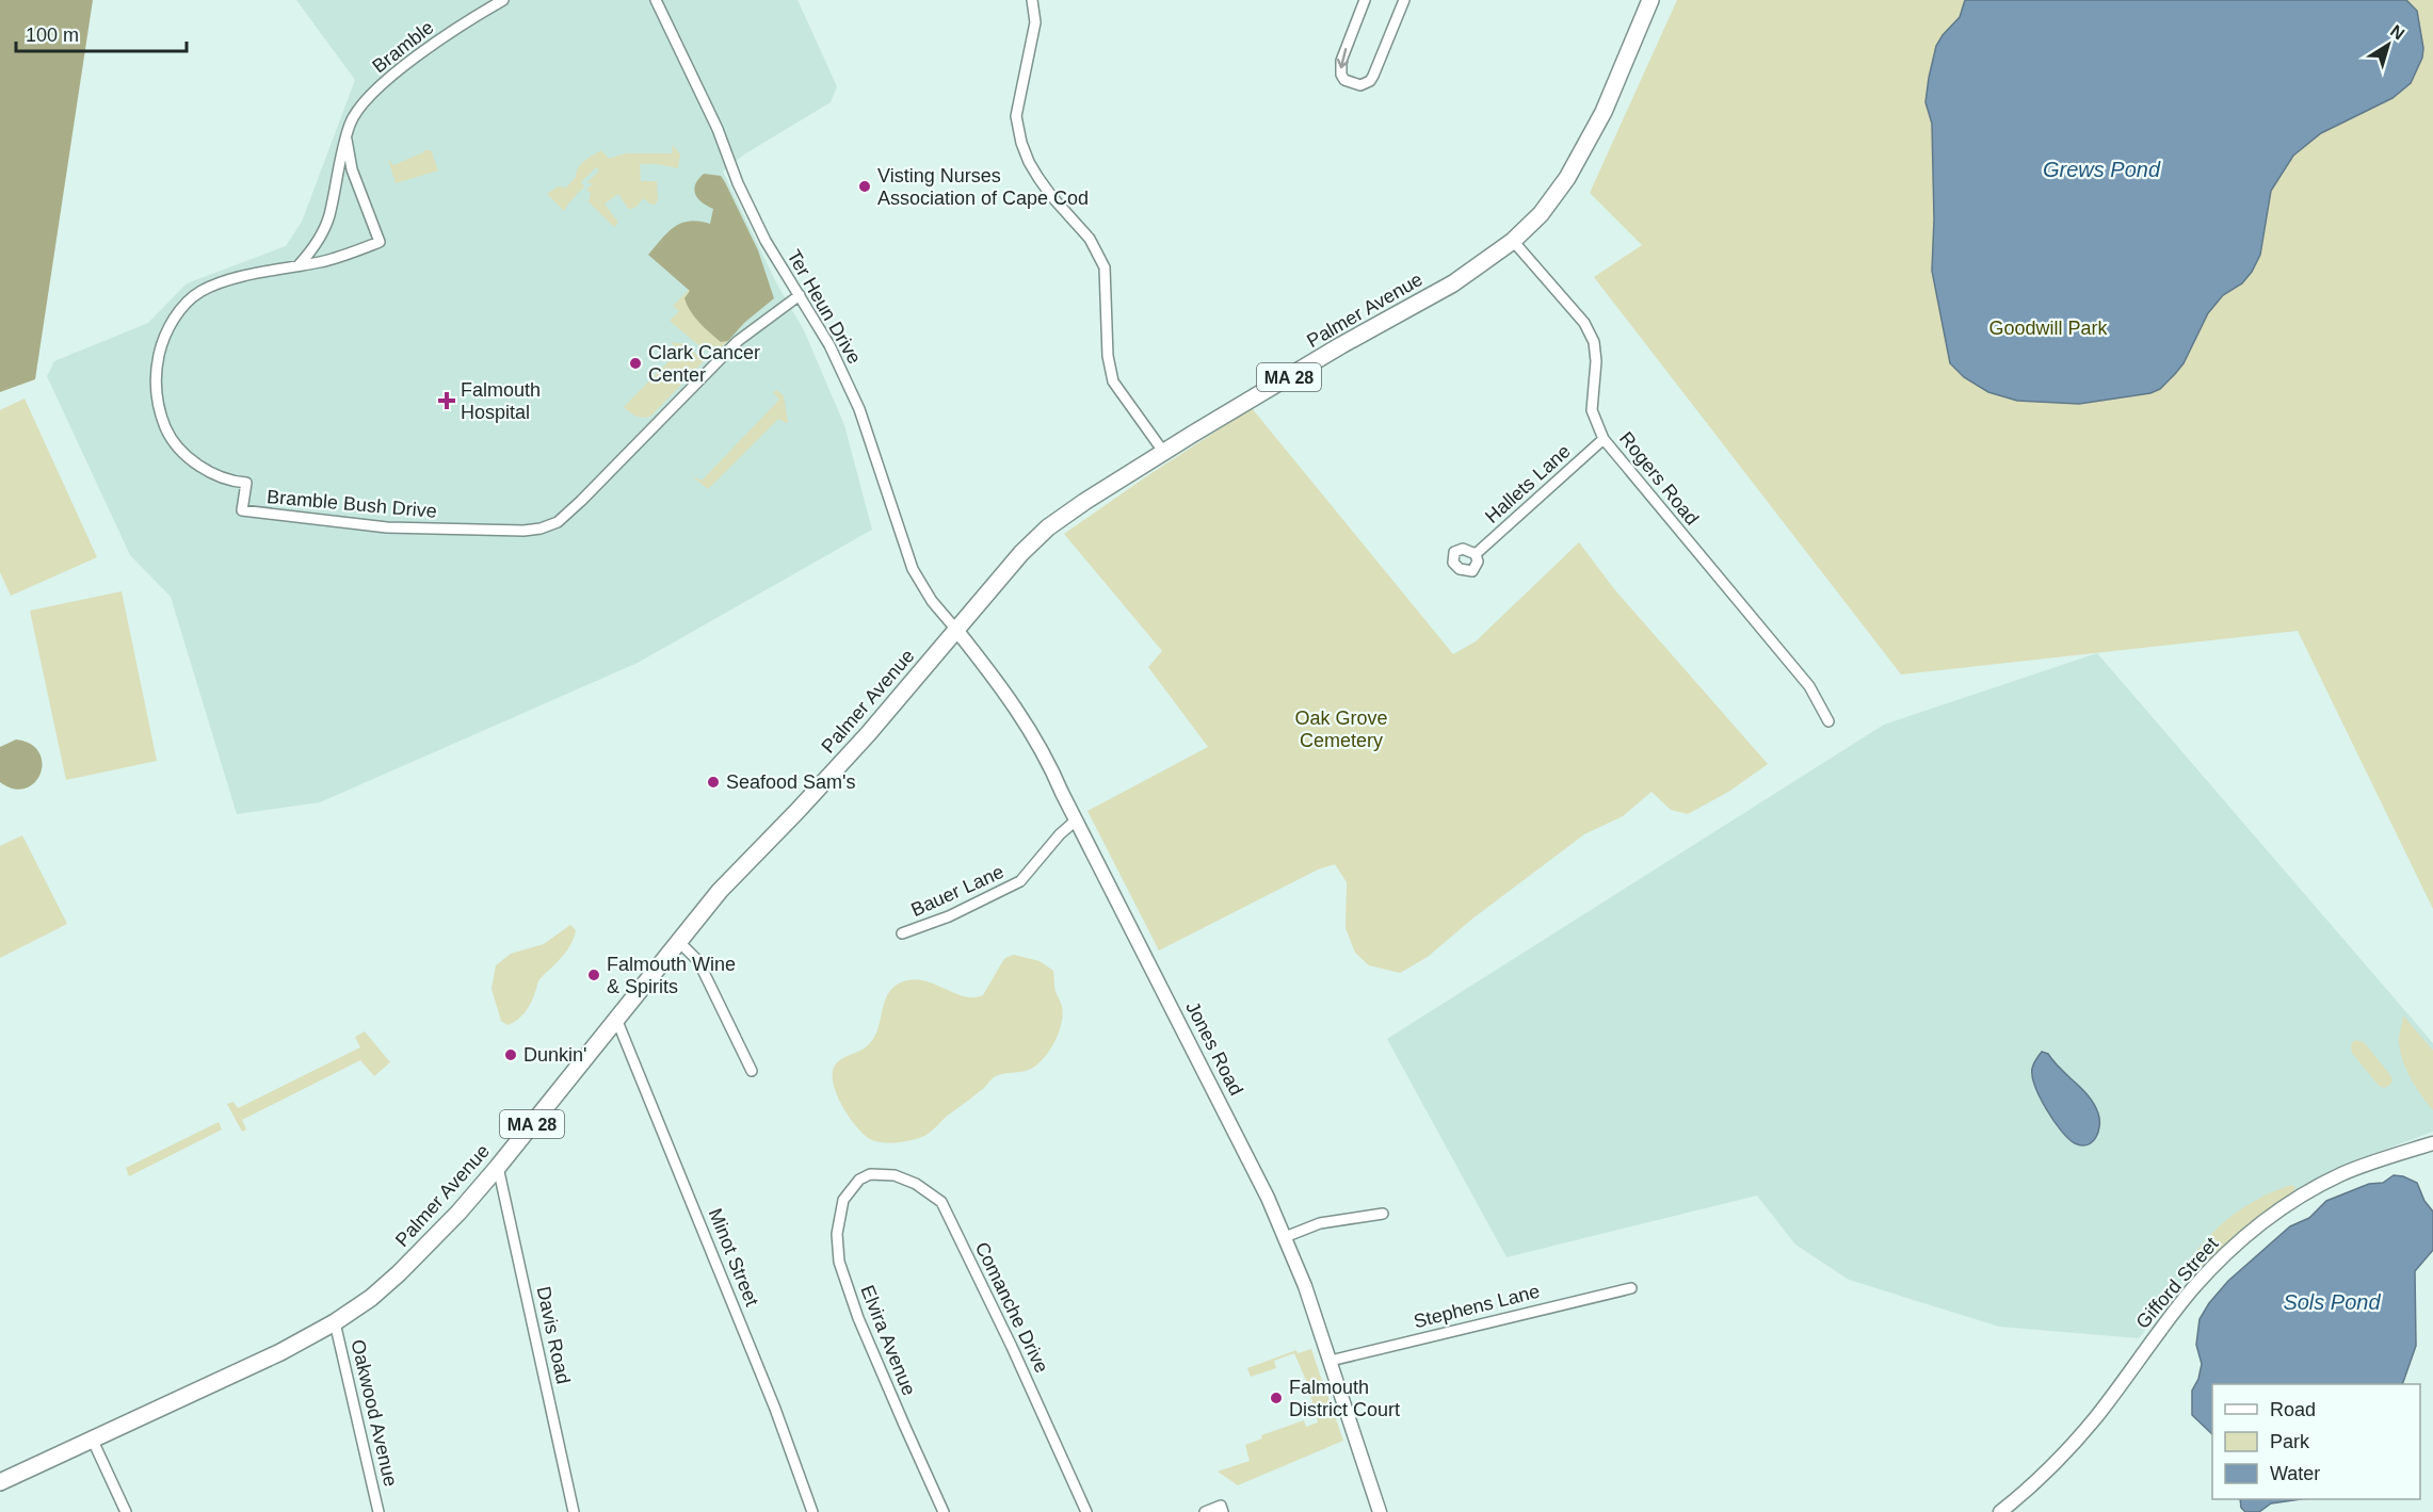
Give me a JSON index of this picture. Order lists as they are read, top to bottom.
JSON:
{
  "streets": {
    "highway": ["Palmer Avenue", "MA 28"],
    "main road": ["Jones Road", "Gifford Street"],
    "street": [
      "Bramble",
      "Ter Heun Drive",
      "Rogers Road",
      "Hallets Lane",
      "Bramble Bush Drive",
      "Bauer Lane",
      "Minot Street",
      "Stephens Lane",
      "Comanche Drive",
      "Davis Road",
      "Elvira Avenue",
      "Oakwood Avenue"
    ]
  },
  "crossings": [
    ["Bramble", "Bramble Bush Drive"],
    ["Ter Heun Drive", "Palmer Avenue"],
    ["Ter Heun Drive", "Bramble Bush Drive"],
    ["Ter Heun Drive", "Jones Road"],
    ["Palmer Avenue", "Rogers Road"],
    ["Palmer Avenue", "Jones Road"],
    ["Palmer Avenue", "Minot Street"],
    ["Palmer Avenue", "Davis Road"],
    ["Palmer Avenue", "Oakwood Avenue"],
    ["Rogers Road", "Hallets Lane"],
    ["Bauer Lane", "Jones Road"],
    ["Jones Road", "Stephens Lane"],
    ["Comanche Drive", "Elvira Avenue"]
  ],
  "water": ["Grews Pond", "Sols Pond"],
  "parks": ["Goodwill Park", "Oak Grove Cemetery"],
  "places": {
    "other": [
      "Visting Nurses Association of Cape Cod",
      "Clark Cancer Center",
      "Seafood Sam's",
      "Falmouth Wine & Spirits",
      "Dunkin'",
      "Falmouth District Court"
    ],
    "health": ["Falmouth Hospital"]
  },
  "legend": ["Road", "Park", "Water"],
  "scale_bar": "100 m",
  "north": "top right"
}
